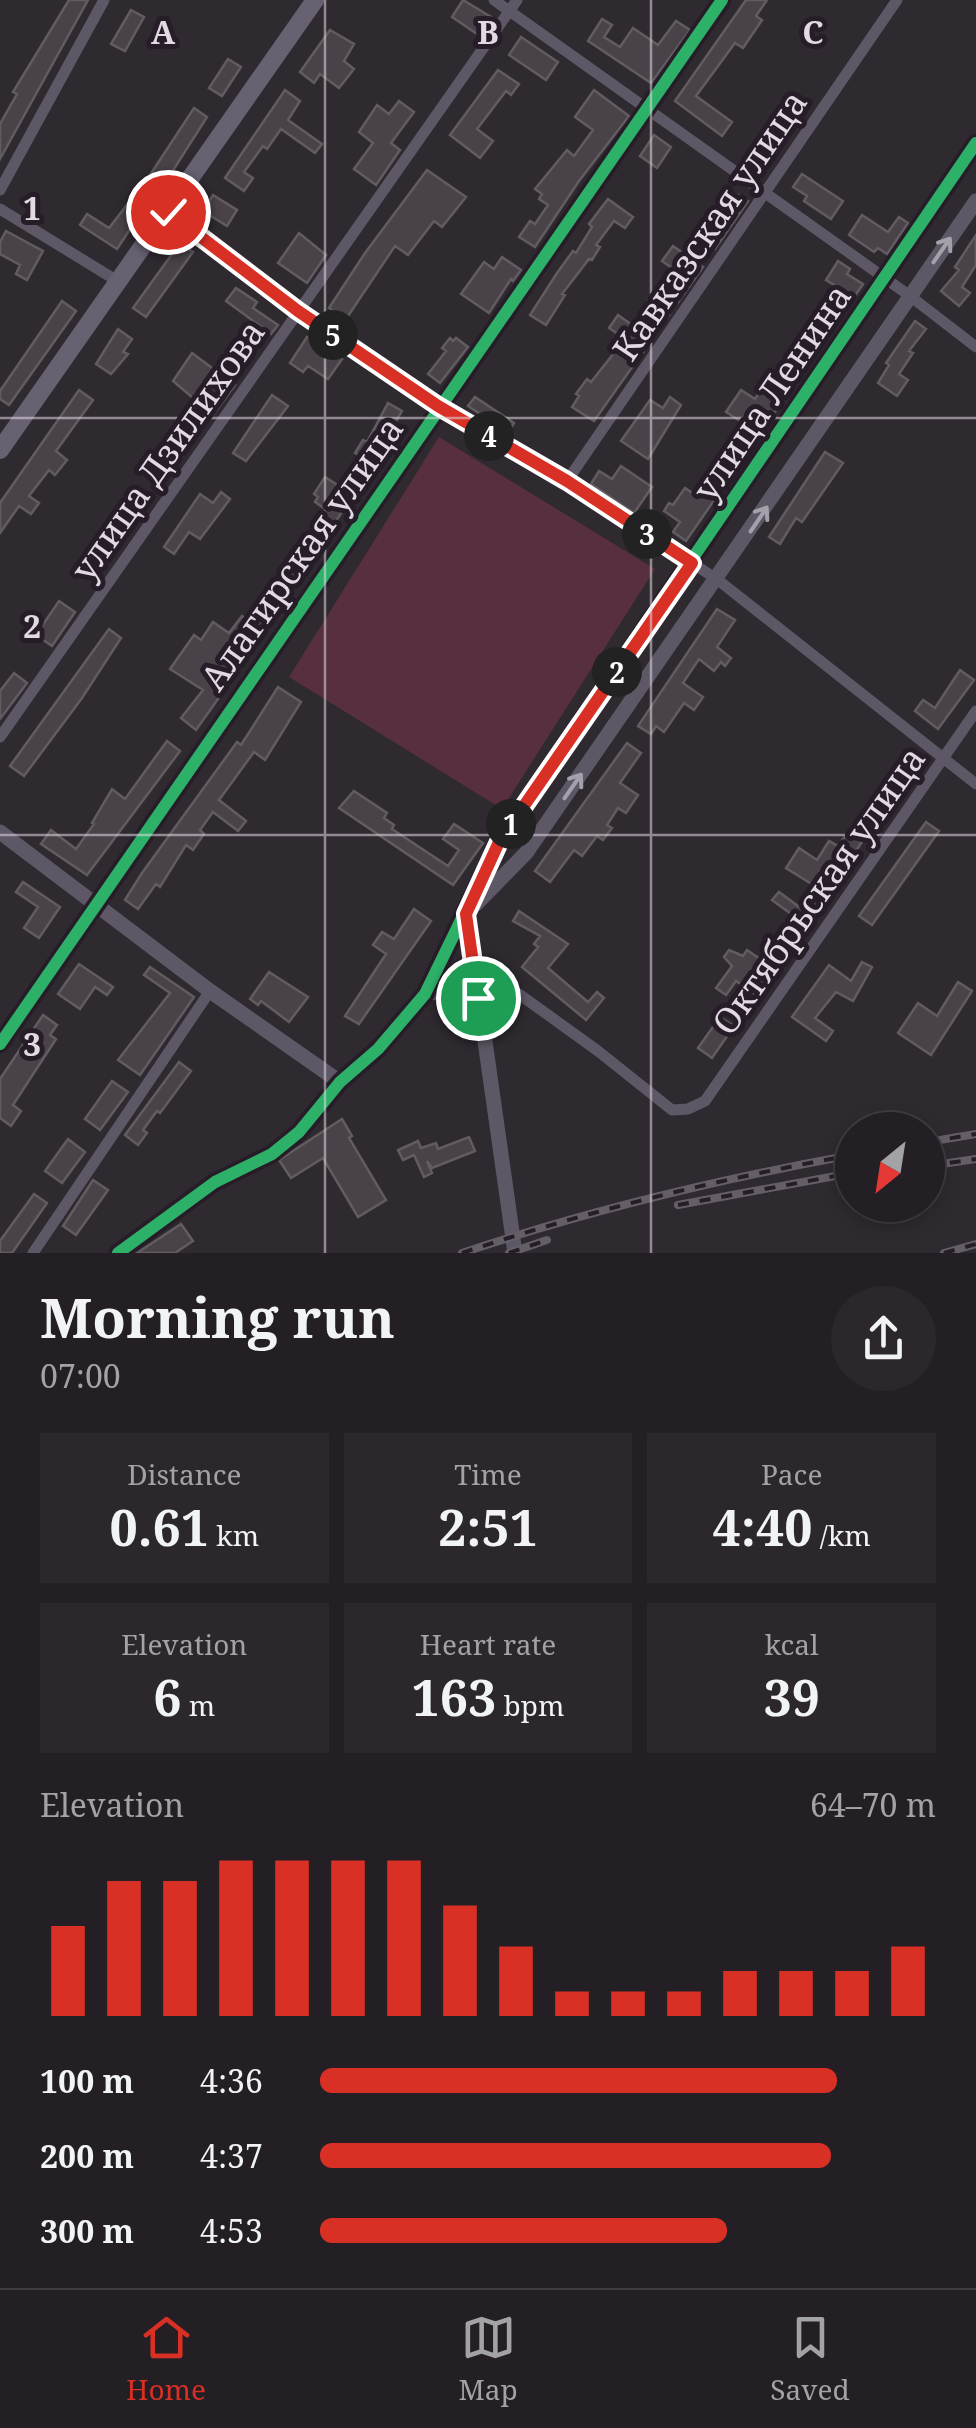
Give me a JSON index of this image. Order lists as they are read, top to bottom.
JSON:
{
  "streets": {
    "street": [
      "Кавказская улица",
      "улица Ленина",
      "улица Дзилихова",
      "Алагирская улица",
      "Октябрьская улица"
    ]
  },
  "north": "bottom left",
  "page": {
    "pins": [
      "5",
      "4",
      "3",
      "2",
      "1"
    ],
    "heading": ["Morning run", "07:00"],
    "stats": [
      ["Distance", "0.61 km"],
      ["Time", "2:51"],
      ["Pace", "4:40 /km"],
      ["Elevation", "6 m"],
      ["Heart rate", "163 bpm"],
      ["kcal", "39"]
    ],
    "chart": ["Elevation", "64–70 m"],
    "list": [
      {
        "name": "100 m",
        "note": "4:36"
      },
      {
        "name": "200 m",
        "note": "4:37"
      },
      {
        "name": "300 m",
        "note": "4:53"
      }
    ],
    "tabs": ["Home", "Map", "Saved"]
  },
  "grid": {
    "columns": ["A", "B", "C"],
    "rows": ["1", "2", "3"]
  }
}
